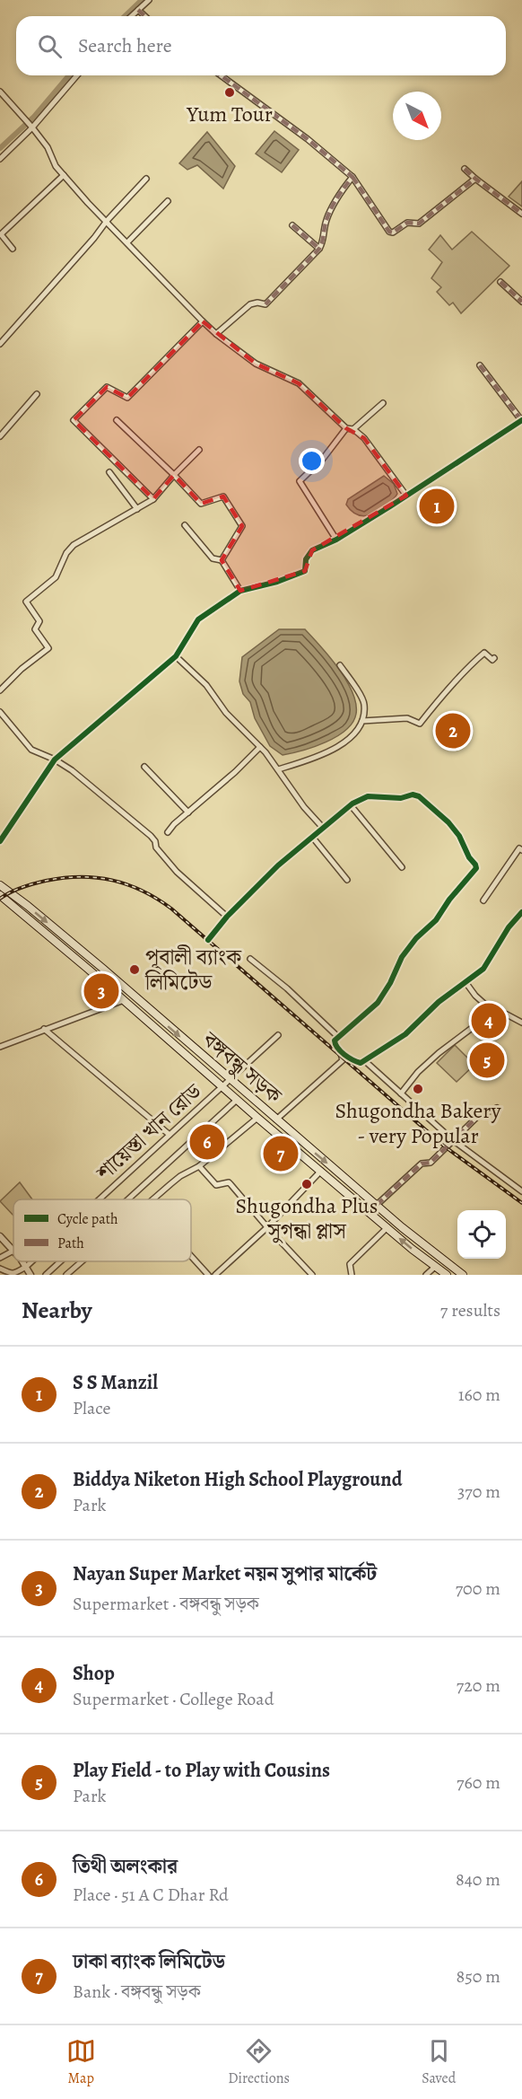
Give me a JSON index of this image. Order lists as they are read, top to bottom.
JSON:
{
  "streets": {
    "main road": ["বঙ্গবন্ধু সড়ক"],
    "street": ["শায়েস্তা খান রোড"]
  },
  "crossings": [
    ["বঙ্গবন্ধু সড়ক", "শায়েস্তা খান রোড"]
  ],
  "places": [
    "Yum Tour",
    "পূবালী ব্যাংক লিমিটেড",
    "Shugondha Bakery - very Popular",
    "Shugondha Plus সুগন্ধা প্লাস"
  ],
  "legend": ["Cycle path", "Path"],
  "north": "bottom right",
  "page": {
    "search": "Search here",
    "pins": [
      "1",
      "2",
      "3",
      "4",
      "5",
      "6",
      "7"
    ],
    "heading": ["Nearby", "7 results"],
    "list": [
      {
        "mark": "1",
        "name": "S S Manzil",
        "note": "Place",
        "value": "160 m"
      },
      {
        "mark": "2",
        "name": "Biddya Niketon High School Playground",
        "note": "Park",
        "value": "370 m"
      },
      {
        "mark": "3",
        "name": "Nayan Super Market নয়ন সুপার মার্কেট",
        "note": "Supermarket · বঙ্গবন্ধু সড়ক",
        "value": "700 m"
      },
      {
        "mark": "4",
        "name": "Shop",
        "note": "Supermarket · College Road",
        "value": "720 m"
      },
      {
        "mark": "5",
        "name": "Play Field - to Play with Cousins",
        "note": "Park",
        "value": "760 m"
      },
      {
        "mark": "6",
        "name": "তিথী অলংকার",
        "note": "Place · 51 A C Dhar Rd",
        "value": "840 m"
      },
      {
        "mark": "7",
        "name": "ঢাকা ব্যাংক লিমিটেড",
        "note": "Bank · বঙ্গবন্ধু সড়ক",
        "value": "850 m"
      }
    ],
    "nav": ["Map", "Directions", "Saved"]
  }
}
